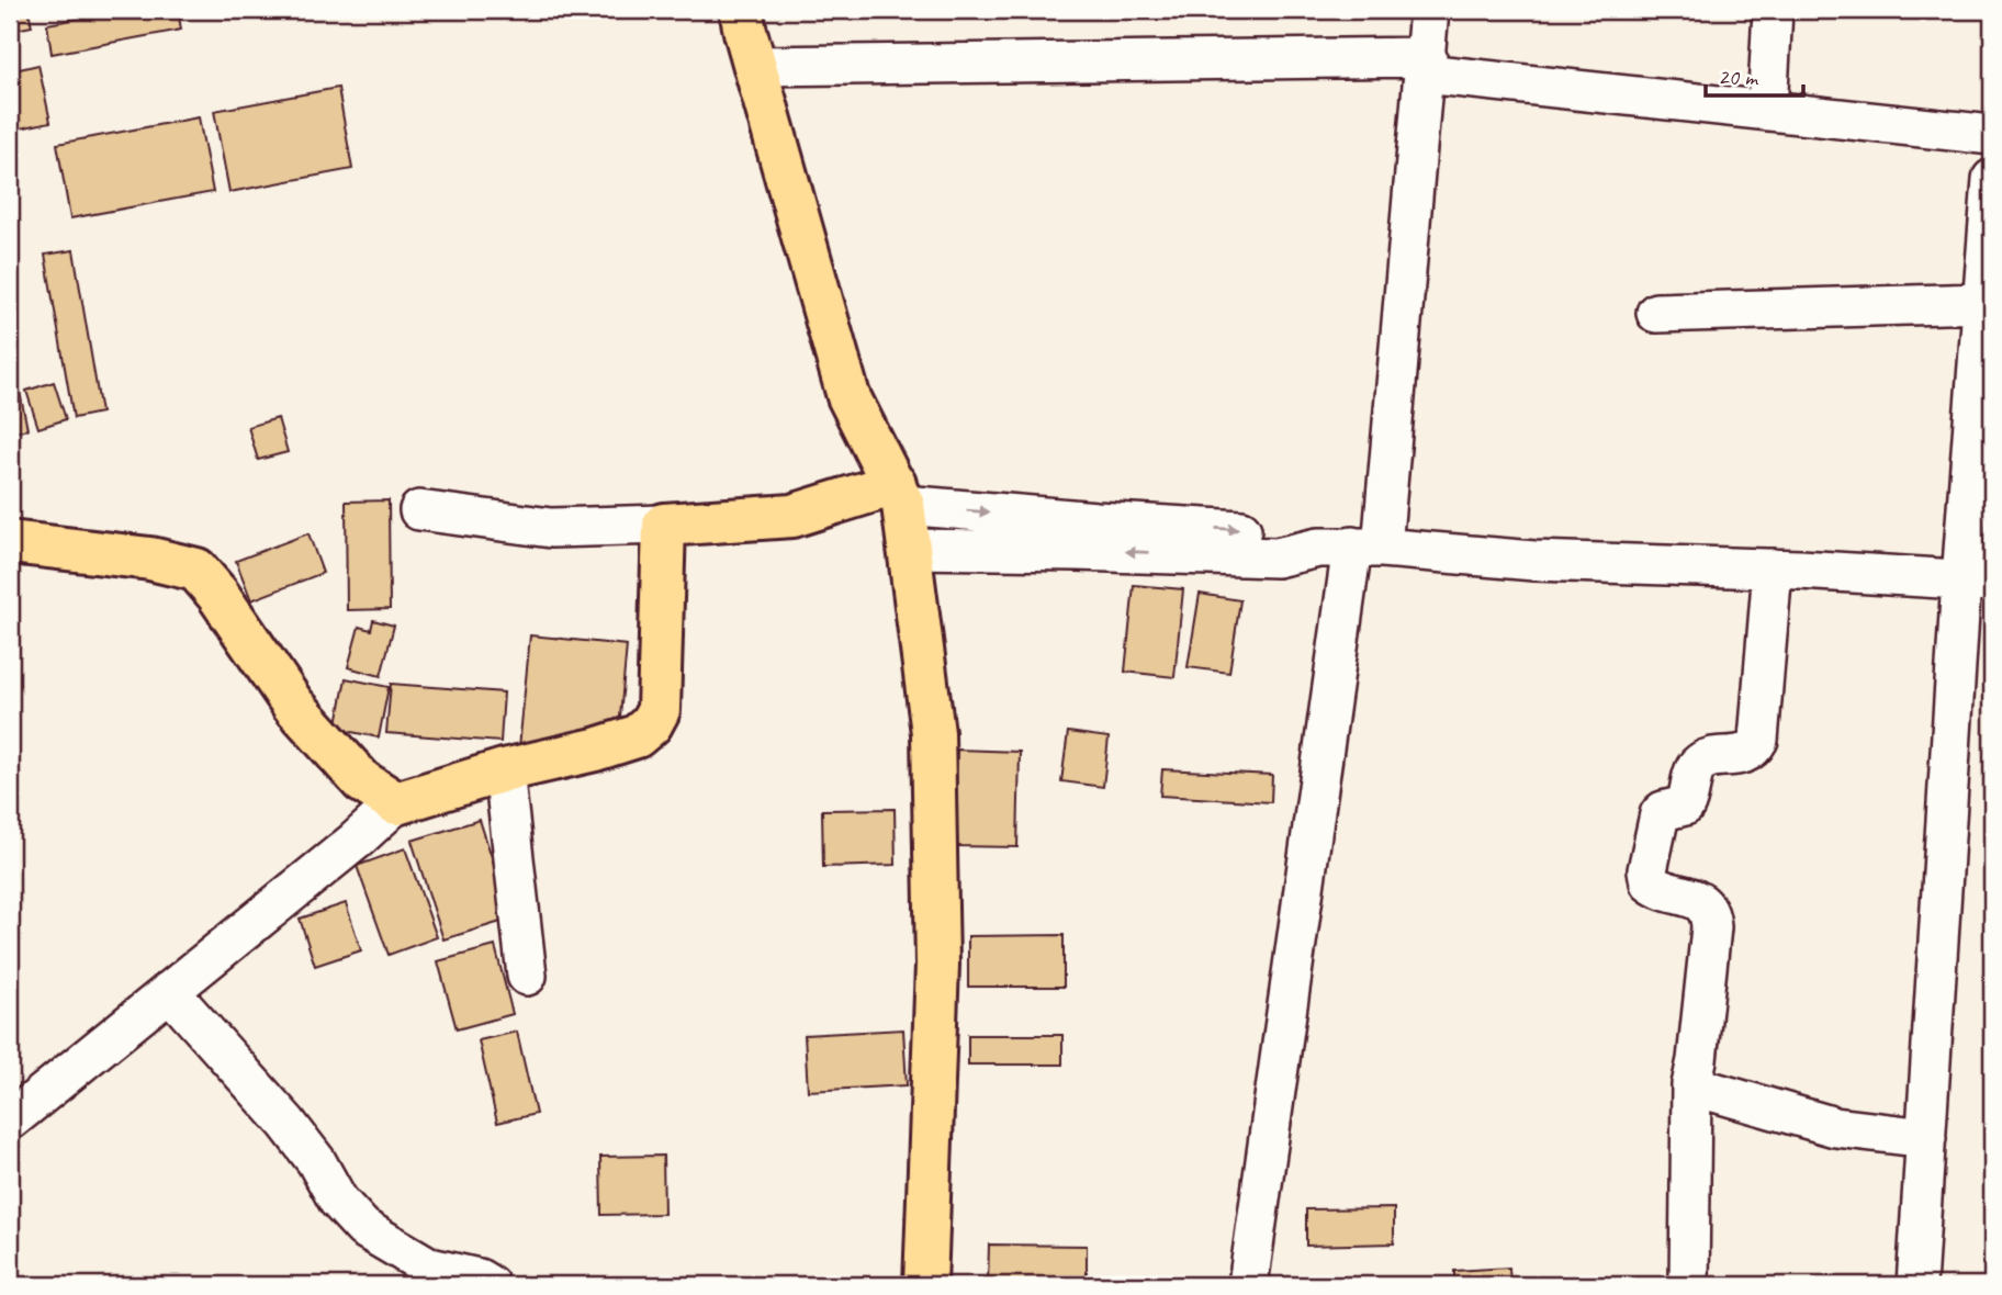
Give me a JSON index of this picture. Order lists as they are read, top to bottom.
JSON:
{
  "scale_bar": "20 m"
}
